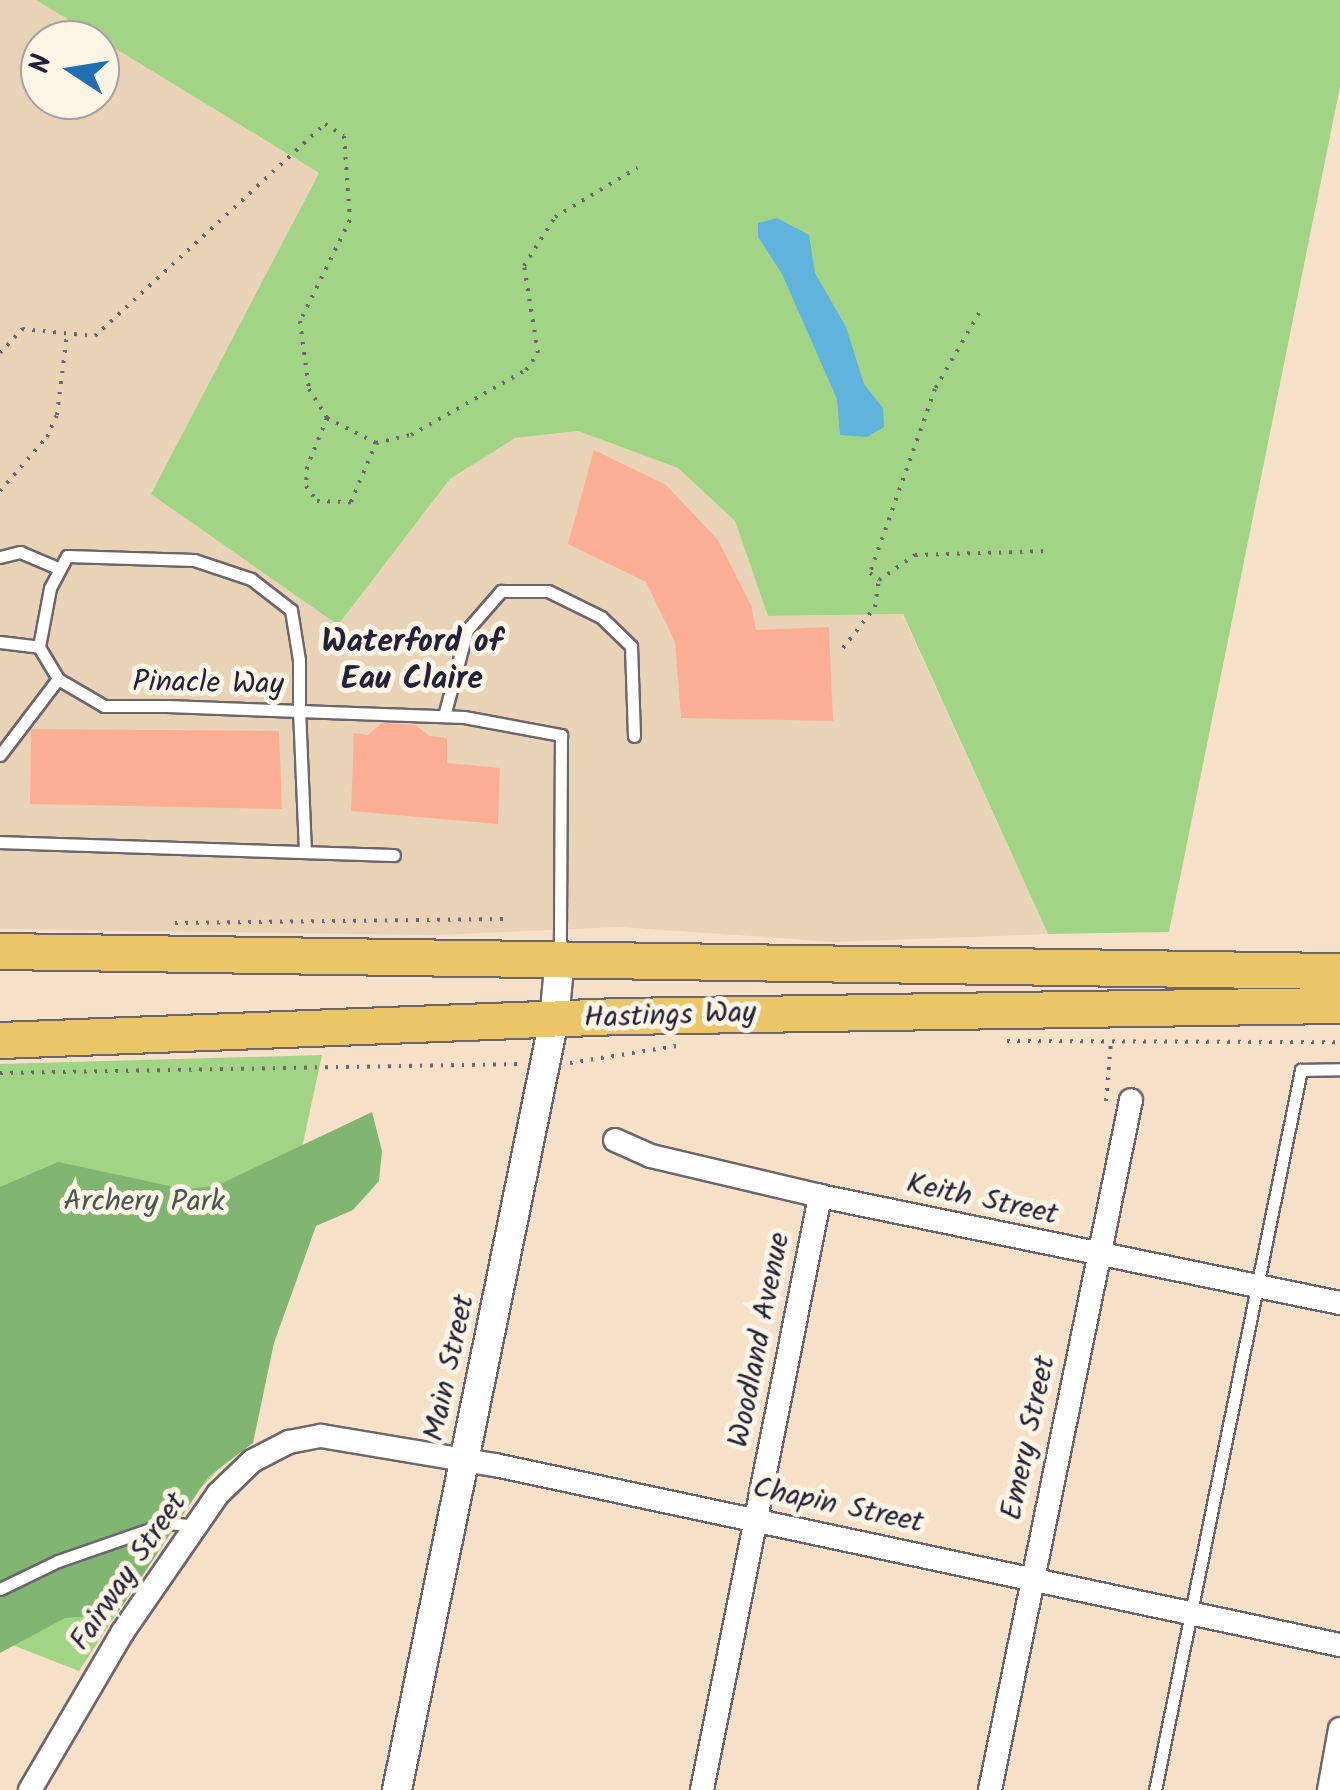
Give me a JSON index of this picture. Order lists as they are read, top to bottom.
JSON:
{
  "streets": {
    "main road": ["Hastings Way"],
    "street": [
      "Keith Street",
      "Woodland Avenue",
      "Main Street",
      "Emery Street",
      "Chapin Street",
      "Fairway Street"
    ],
    "lane": ["Pinacle Way"]
  },
  "crossings": [
    ["Pinacle Way", "Hastings Way"],
    ["Pinacle Way", "Main Street"],
    ["Hastings Way", "Main Street"],
    ["Keith Street", "Woodland Avenue"],
    ["Keith Street", "Emery Street"],
    ["Woodland Avenue", "Chapin Street"],
    ["Main Street", "Chapin Street"],
    ["Emery Street", "Chapin Street"],
    ["Chapin Street", "Fairway Street"]
  ],
  "districts": ["Waterford of Eau Claire"],
  "parks": ["Archery Park"],
  "north": "left"
}
